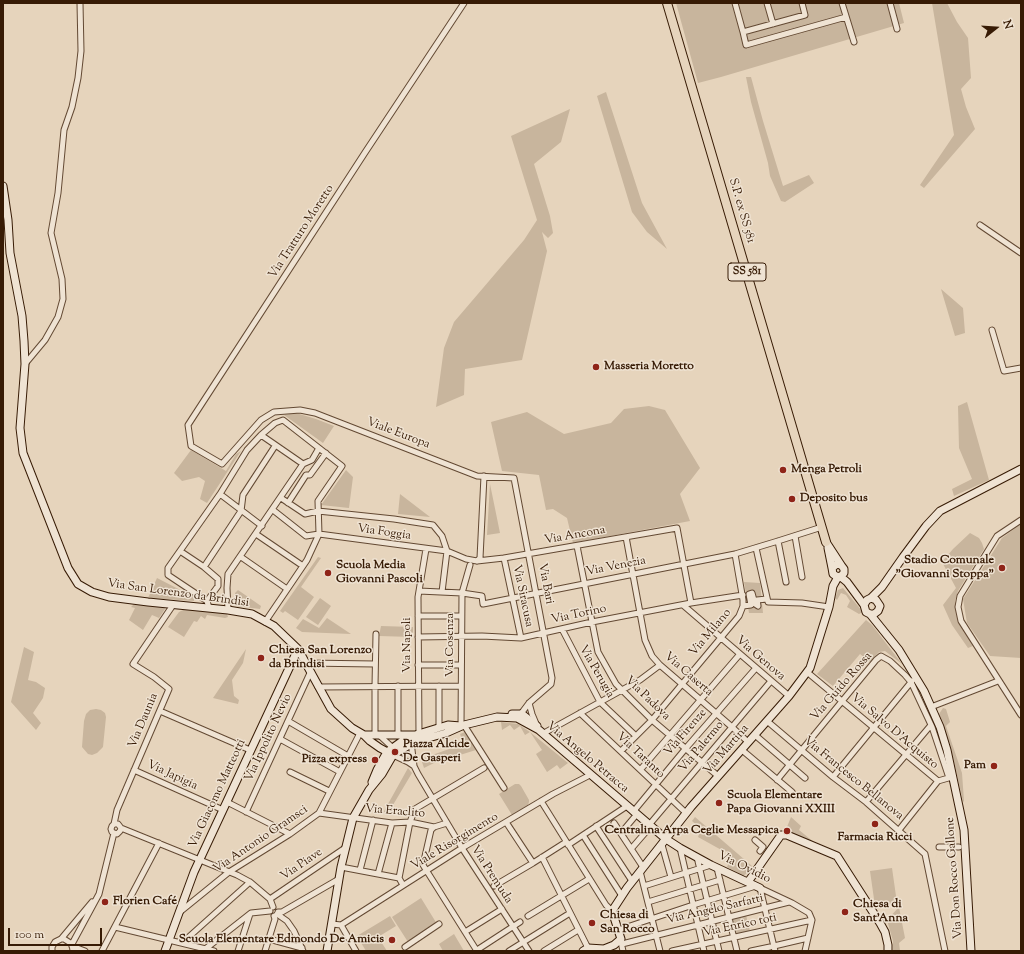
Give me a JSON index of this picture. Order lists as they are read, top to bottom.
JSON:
{
  "streets": {
    "main road": ["S.P. ex SS 581", "SS 581"],
    "street": [
      "Via Tratturo Moretto",
      "Viale Europa",
      "Via Foggia",
      "Via Ancona",
      "Via Venezia",
      "Via Bari",
      "Via San Lorenzo da Brindisi",
      "Via Siracusa",
      "Via Torino",
      "Via Milano",
      "Via Napoli",
      "Via Cosenza",
      "Via Genova",
      "Via Perugia",
      "Via Caserta",
      "Via Guido Rossa",
      "Via Padova",
      "Via Daunia",
      "Via Salvo D'Acquisto",
      "Via Firenze",
      "Via Ippolito Nevio",
      "Via Palermo",
      "Via Martina",
      "Via Taranto",
      "Via Angelo Petracca",
      "Via Japigia",
      "Via Francesco Bellanova",
      "Via Giacomo Matteotti",
      "Via Eraclito",
      "Via Antonio Gramsci",
      "Viale Risorgimento",
      "Via Piave",
      "Via Ovidio",
      "Via Premuda",
      "Via Don Rocco Gallone",
      "Via Angelo Sarfatti",
      "Via Enrico toti"
    ]
  },
  "crossings": [
    ["S.P. ex SS 581", "Via Venezia"],
    ["Via Tratturo Moretto", "Viale Europa"],
    ["Viale Europa", "Via Bari"],
    ["Via Foggia", "Via Ancona"],
    ["Via Foggia", "Via Napoli"],
    ["Via Ancona", "Via Venezia"],
    ["Via Ancona", "Via Bari"],
    ["Via Ancona", "Via Siracusa"],
    ["Via Ancona", "Via Caserta"],
    ["Via Ancona", "Via Padova"],
    ["Via Venezia", "Via Bari"],
    ["Via Venezia", "Via Siracusa"],
    ["Via Venezia", "Via Milano"],
    ["Via Venezia", "Via Napoli"],
    ["Via Venezia", "Via Cosenza"],
    ["Via Venezia", "Via Caserta"],
    ["Via Venezia", "Via Padova"],
    ["Via Bari", "Via Torino"],
    ["Via San Lorenzo da Brindisi", "Via Daunia"],
    ["Via San Lorenzo da Brindisi", "Via Ippolito Nevio"],
    ["Via San Lorenzo da Brindisi", "Via Giacomo Matteotti"],
    ["Via San Lorenzo da Brindisi", "Via Antonio Gramsci"],
    ["Via Siracusa", "Via Torino"],
    ["Via Torino", "Via Milano"],
    ["Via Torino", "Via Napoli"],
    ["Via Torino", "Via Cosenza"],
    ["Via Torino", "Via Genova"],
    ["Via Torino", "Via Perugia"],
    ["Via Torino", "Via Caserta"],
    ["Via Torino", "Via Padova"],
    ["Via Milano", "Via Genova"],
    ["Via Milano", "Via Perugia"],
    ["Via Milano", "Via Caserta"],
    ["Via Milano", "Via Padova"],
    ["Via Milano", "Via Taranto"],
    ["Via Napoli", "Via Premuda"],
    ["Via Genova", "Via Firenze"],
    ["Via Genova", "Via Palermo"],
    ["Via Genova", "Via Martina"],
    ["Via Caserta", "Via Firenze"],
    ["Via Caserta", "Via Palermo"],
    ["Via Caserta", "Via Martina"],
    ["Via Guido Rossa", "Via Salvo D'Acquisto"],
    ["Via Guido Rossa", "Via Francesco Bellanova"],
    ["Via Guido Rossa", "Via Don Rocco Gallone"],
    ["Via Padova", "Via Firenze"],
    ["Via Padova", "Via Palermo"],
    ["Via Padova", "Via Martina"],
    ["Via Daunia", "Via Japigia"],
    ["Via Salvo D'Acquisto", "Via Martina"],
    ["Via Salvo D'Acquisto", "Via Don Rocco Gallone"],
    ["Via Firenze", "Via Taranto"],
    ["Via Firenze", "Via Angelo Petracca"],
    ["Via Palermo", "Via Taranto"],
    ["Via Palermo", "Via Angelo Petracca"],
    ["Via Martina", "Via Taranto"],
    ["Via Martina", "Via Angelo Petracca"],
    ["Via Martina", "Via Francesco Bellanova"],
    ["Via Martina", "Via Ovidio"],
    ["Via Angelo Petracca", "Viale Risorgimento"],
    ["Via Angelo Petracca", "Via Ovidio"],
    ["Via Japigia", "Via Giacomo Matteotti"],
    ["Via Giacomo Matteotti", "Via Antonio Gramsci"],
    ["Via Eraclito", "Via Antonio Gramsci"],
    ["Viale Risorgimento", "Via Premuda"],
    ["Via Ovidio", "Via Angelo Sarfatti"],
    ["Via Ovidio", "Via Enrico toti"]
  ],
  "places": [
    "Masseria Moretto",
    "Menga Petroli",
    "Deposito bus",
    "Stadio Comunale \"Giovanni Stoppa\"",
    "Scuola Media Giovanni Pascoli",
    "Chiesa San Lorenzo da Brindisi",
    "Piazza Alcide De Gasperi",
    "Pizza express",
    "Pam",
    "Scuola Elementare Papa Giovanni XXIII",
    "Farmacia Ricci",
    "Centralina Arpa Ceglie Messapica",
    "Florien Café",
    "Chiesa di Sant'Anna",
    "Chiesa di San Rocco",
    "Scuola Elementare Edmondo De Amicis"
  ],
  "scale_bar": "100 m",
  "north": "right"
}
